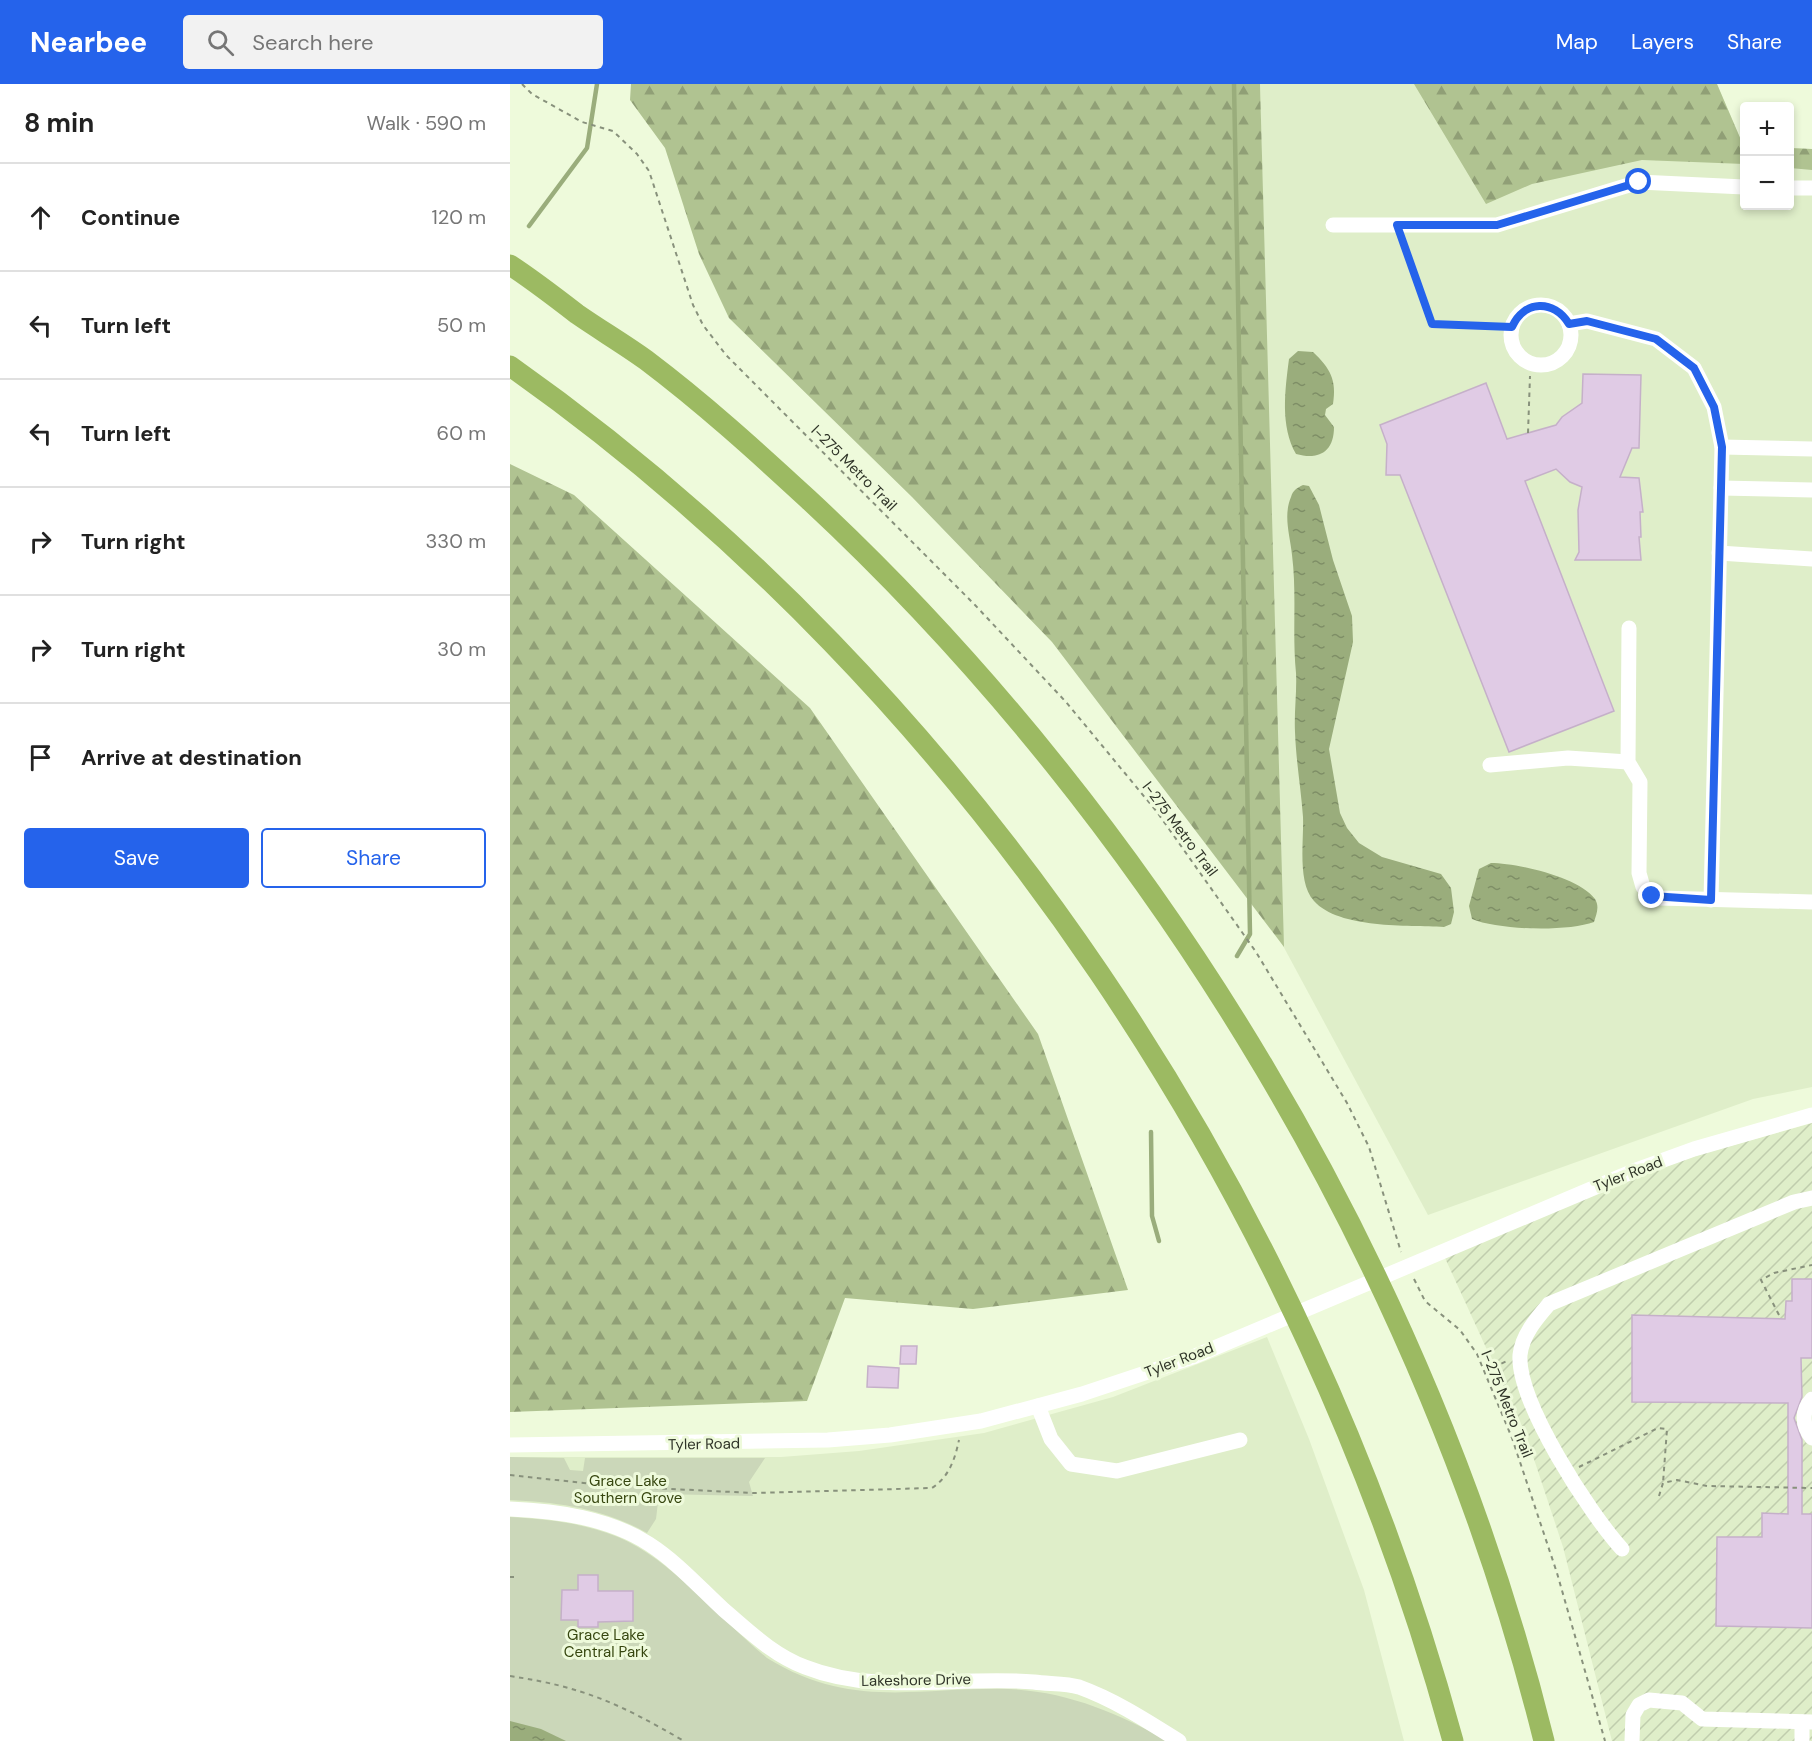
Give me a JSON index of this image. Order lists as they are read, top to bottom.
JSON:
{
  "streets": {
    "street": ["Tyler Road", "Lakeshore Drive"],
    "path": ["I-275 Metro Trail"]
  },
  "parks": ["Grace Lake Southern Grove", "Grace Lake Central Park"],
  "page": {
    "header": "Nearbee",
    "search": "Search here",
    "nav": ["Map", "Layers", "Share"],
    "heading": ["8 min", "Walk · 590 m"],
    "map_buttons": ["+", "−"],
    "list": [
      ["Continue", "120 m"],
      ["Turn left", "50 m"],
      ["Turn left", "60 m"],
      ["Turn right", "330 m"],
      ["Turn right", "30 m"],
      "Arrive at destination"
    ],
    "buttons": ["Save", "Share"]
  }
}
